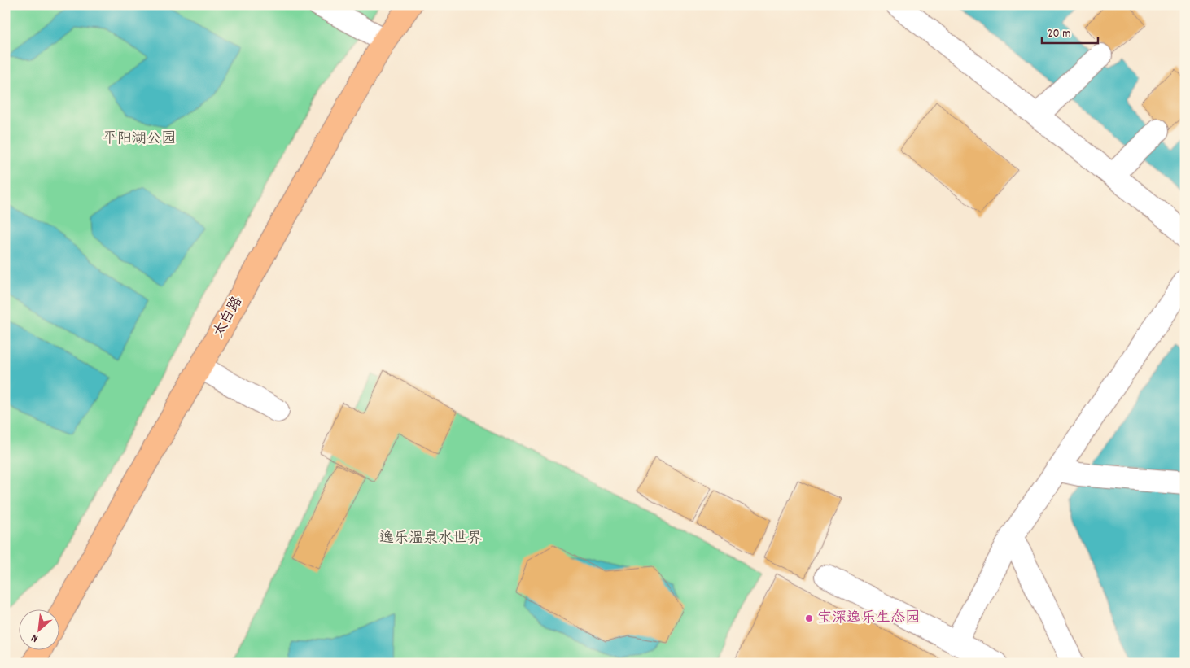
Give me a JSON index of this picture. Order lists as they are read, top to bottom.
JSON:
{
  "streets": {
    "main road": ["太白路"]
  },
  "parks": ["平阳湖公园", "逸乐温泉水世界"],
  "places": ["宝深逸乐生态园"],
  "scale_bar": "20 m",
  "north": "bottom left"
}
